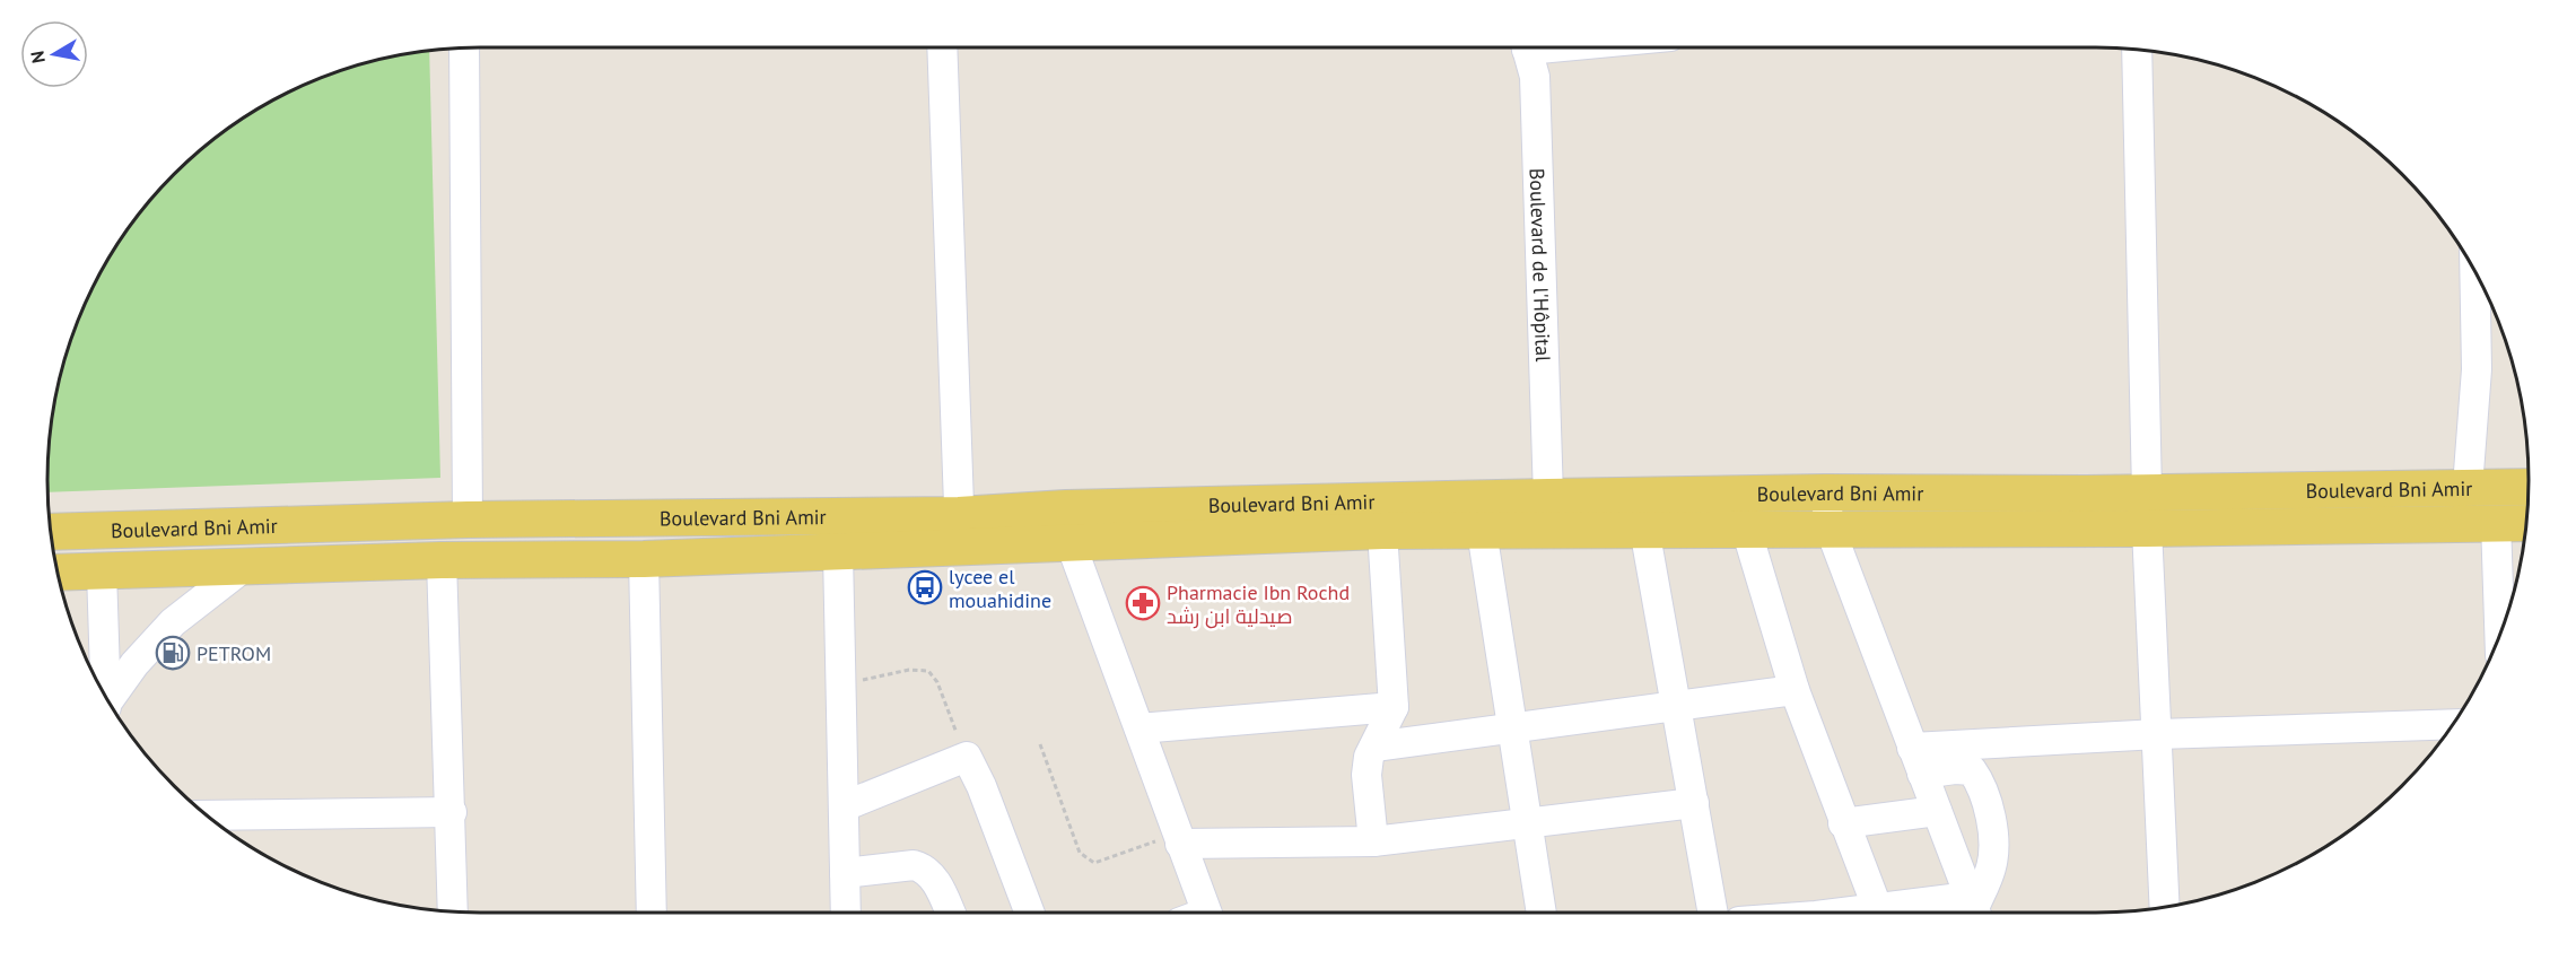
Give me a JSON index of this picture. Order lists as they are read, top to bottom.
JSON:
{
  "streets": {
    "main road": ["Boulevard Bni Amir"],
    "street": ["Boulevard de l'Hôpital"]
  },
  "crossings": [
    ["Boulevard de l'Hôpital", "Boulevard Bni Amir"]
  ],
  "places": {
    "bus stop": ["lycee el mouahidine"],
    "pharmacy": ["Pharmacie Ibn Rochd صيدلية ابن رشد"],
    "fuel station": ["PETROM"]
  },
  "north": "left"
}
